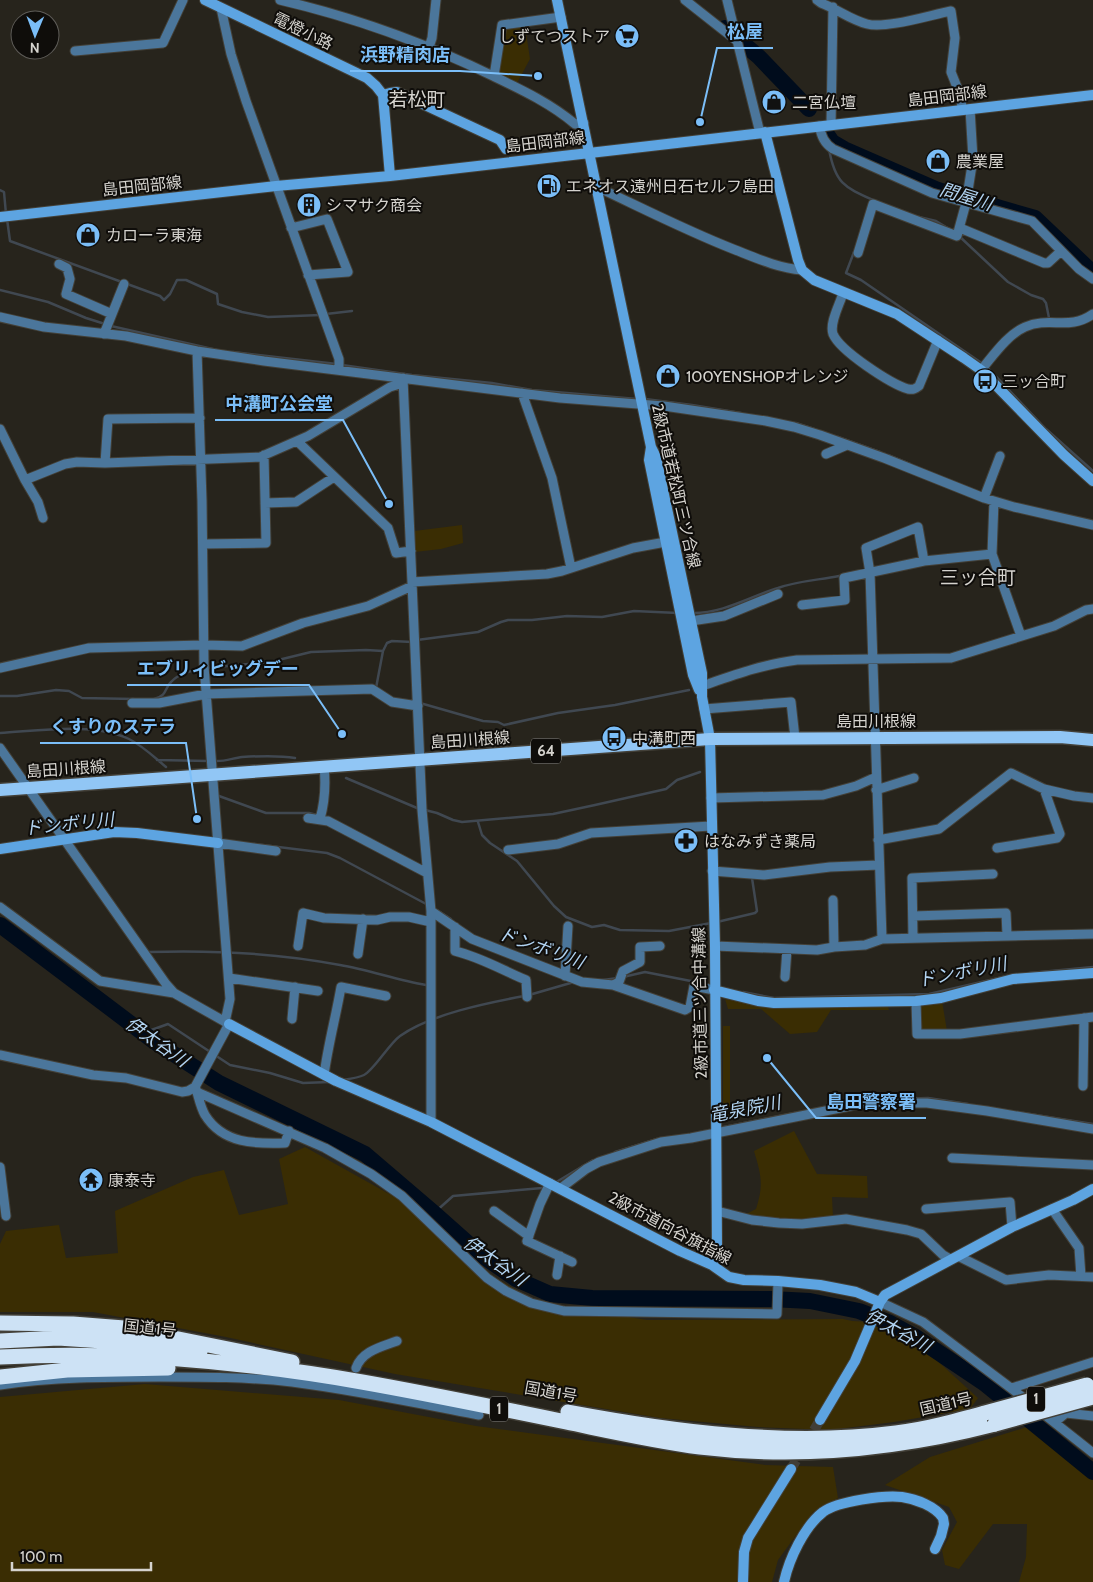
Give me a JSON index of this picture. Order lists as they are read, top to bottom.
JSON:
{
  "streets": {
    "highway": ["国道1号", "1"],
    "main road": ["島田川根線", "64"],
    "street": [
      "電燈小路",
      "島田岡部線",
      "2級市道若松町三ツ合線",
      "2級市道三ツ合中溝線",
      "2級市道向谷旗指線"
    ]
  },
  "crossings": [
    ["島田岡部線", "2級市道若松町三ツ合線"],
    ["2級市道若松町三ツ合線", "島田川根線"],
    ["2級市道若松町三ツ合線", "2級市道三ツ合中溝線"],
    ["島田川根線", "2級市道三ツ合中溝線"],
    ["2級市道三ツ合中溝線", "2級市道向谷旗指線"]
  ],
  "districts": ["若松町", "三ッ合町"],
  "water": [
    "問屋川",
    "ドンボリ川",
    "伊太谷川",
    "竜泉院川"
  ],
  "places": {
    "supermarket": ["しずてつストア"],
    "other": [
      "浜野精肉店",
      "松屋",
      "中溝町公会堂",
      "エブリィビッグデー",
      "くすりのステラ",
      "島田警察署"
    ],
    "shop": [
      "二宮仏壇",
      "農業屋",
      "カローラ東海",
      "100YENSHOPオレンジ"
    ],
    "fuel station": ["エネオス遠州日石セルフ島田"],
    "building": ["シマサク商会"],
    "bus stop": ["三ッ合町", "中溝町西"],
    "pharmacy": ["はなみずき薬局"],
    "temple": ["康泰寺"]
  },
  "scale_bar": "100 m",
  "north": "bottom"
}
